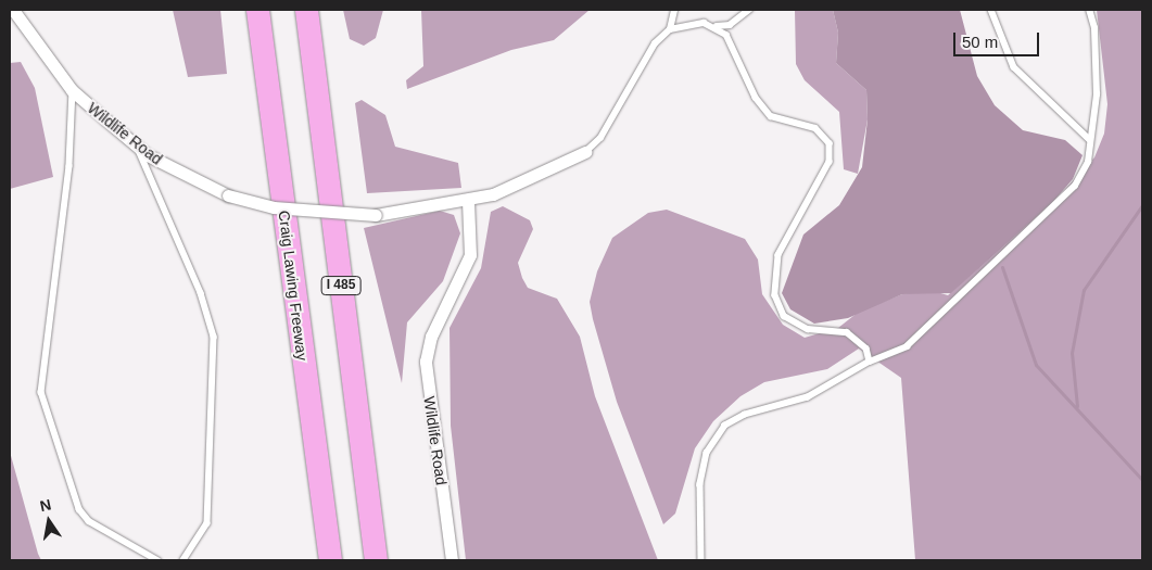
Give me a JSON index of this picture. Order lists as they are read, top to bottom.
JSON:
{
  "streets": {
    "highway": ["Craig Lawing Freeway", "I 485"],
    "street": ["Wildlife Road"]
  },
  "scale_bar": "50 m",
  "north": "top"
}
